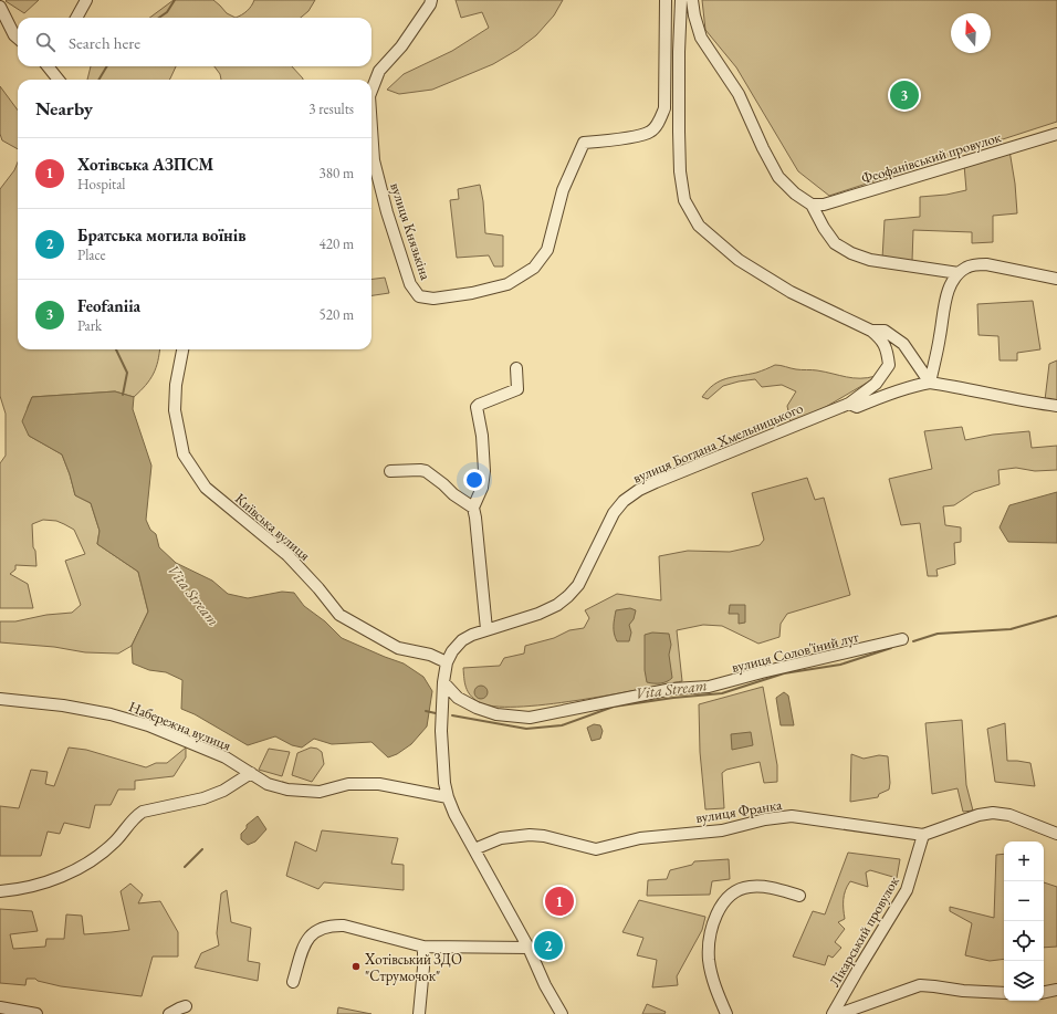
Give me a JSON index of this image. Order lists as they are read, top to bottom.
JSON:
{
  "streets": {
    "street": [
      "Феофанівський провулок",
      "вулиця Князькіна",
      "вулиця Богдана Хмельницького",
      "Київська вулиця",
      "вулиця Солов'їний луг",
      "Набережна вулиця",
      "вулиця Франка",
      "Лікарський провулок"
    ]
  },
  "crossings": [
    ["вулиця Богдана Хмельницького", "Київська вулиця"],
    ["вулиця Богдана Хмельницького", "вулиця Солов'їний луг"],
    ["вулиця Богдана Хмельницького", "Набережна вулиця"],
    ["вулиця Богдана Хмельницького", "вулиця Франка"],
    ["вулиця Франка", "Лікарський провулок"]
  ],
  "water": ["Vita Stream"],
  "places": ["Хотівський ЗДО \"Струмочок\""],
  "north": "top",
  "page": {
    "search": "Search here",
    "pins": ["3", "1", "2"],
    "heading": ["Nearby", "3 results"],
    "list": [
      {
        "mark": "1",
        "name": "Хотівська АЗПСМ",
        "note": "Hospital",
        "value": "380 m"
      },
      {
        "mark": "2",
        "name": "Братська могила воїнів",
        "note": "Place",
        "value": "420 m"
      },
      {
        "mark": "3",
        "name": "Feofaniia",
        "note": "Park",
        "value": "520 m"
      }
    ],
    "map_buttons": ["+", "−"]
  }
}
